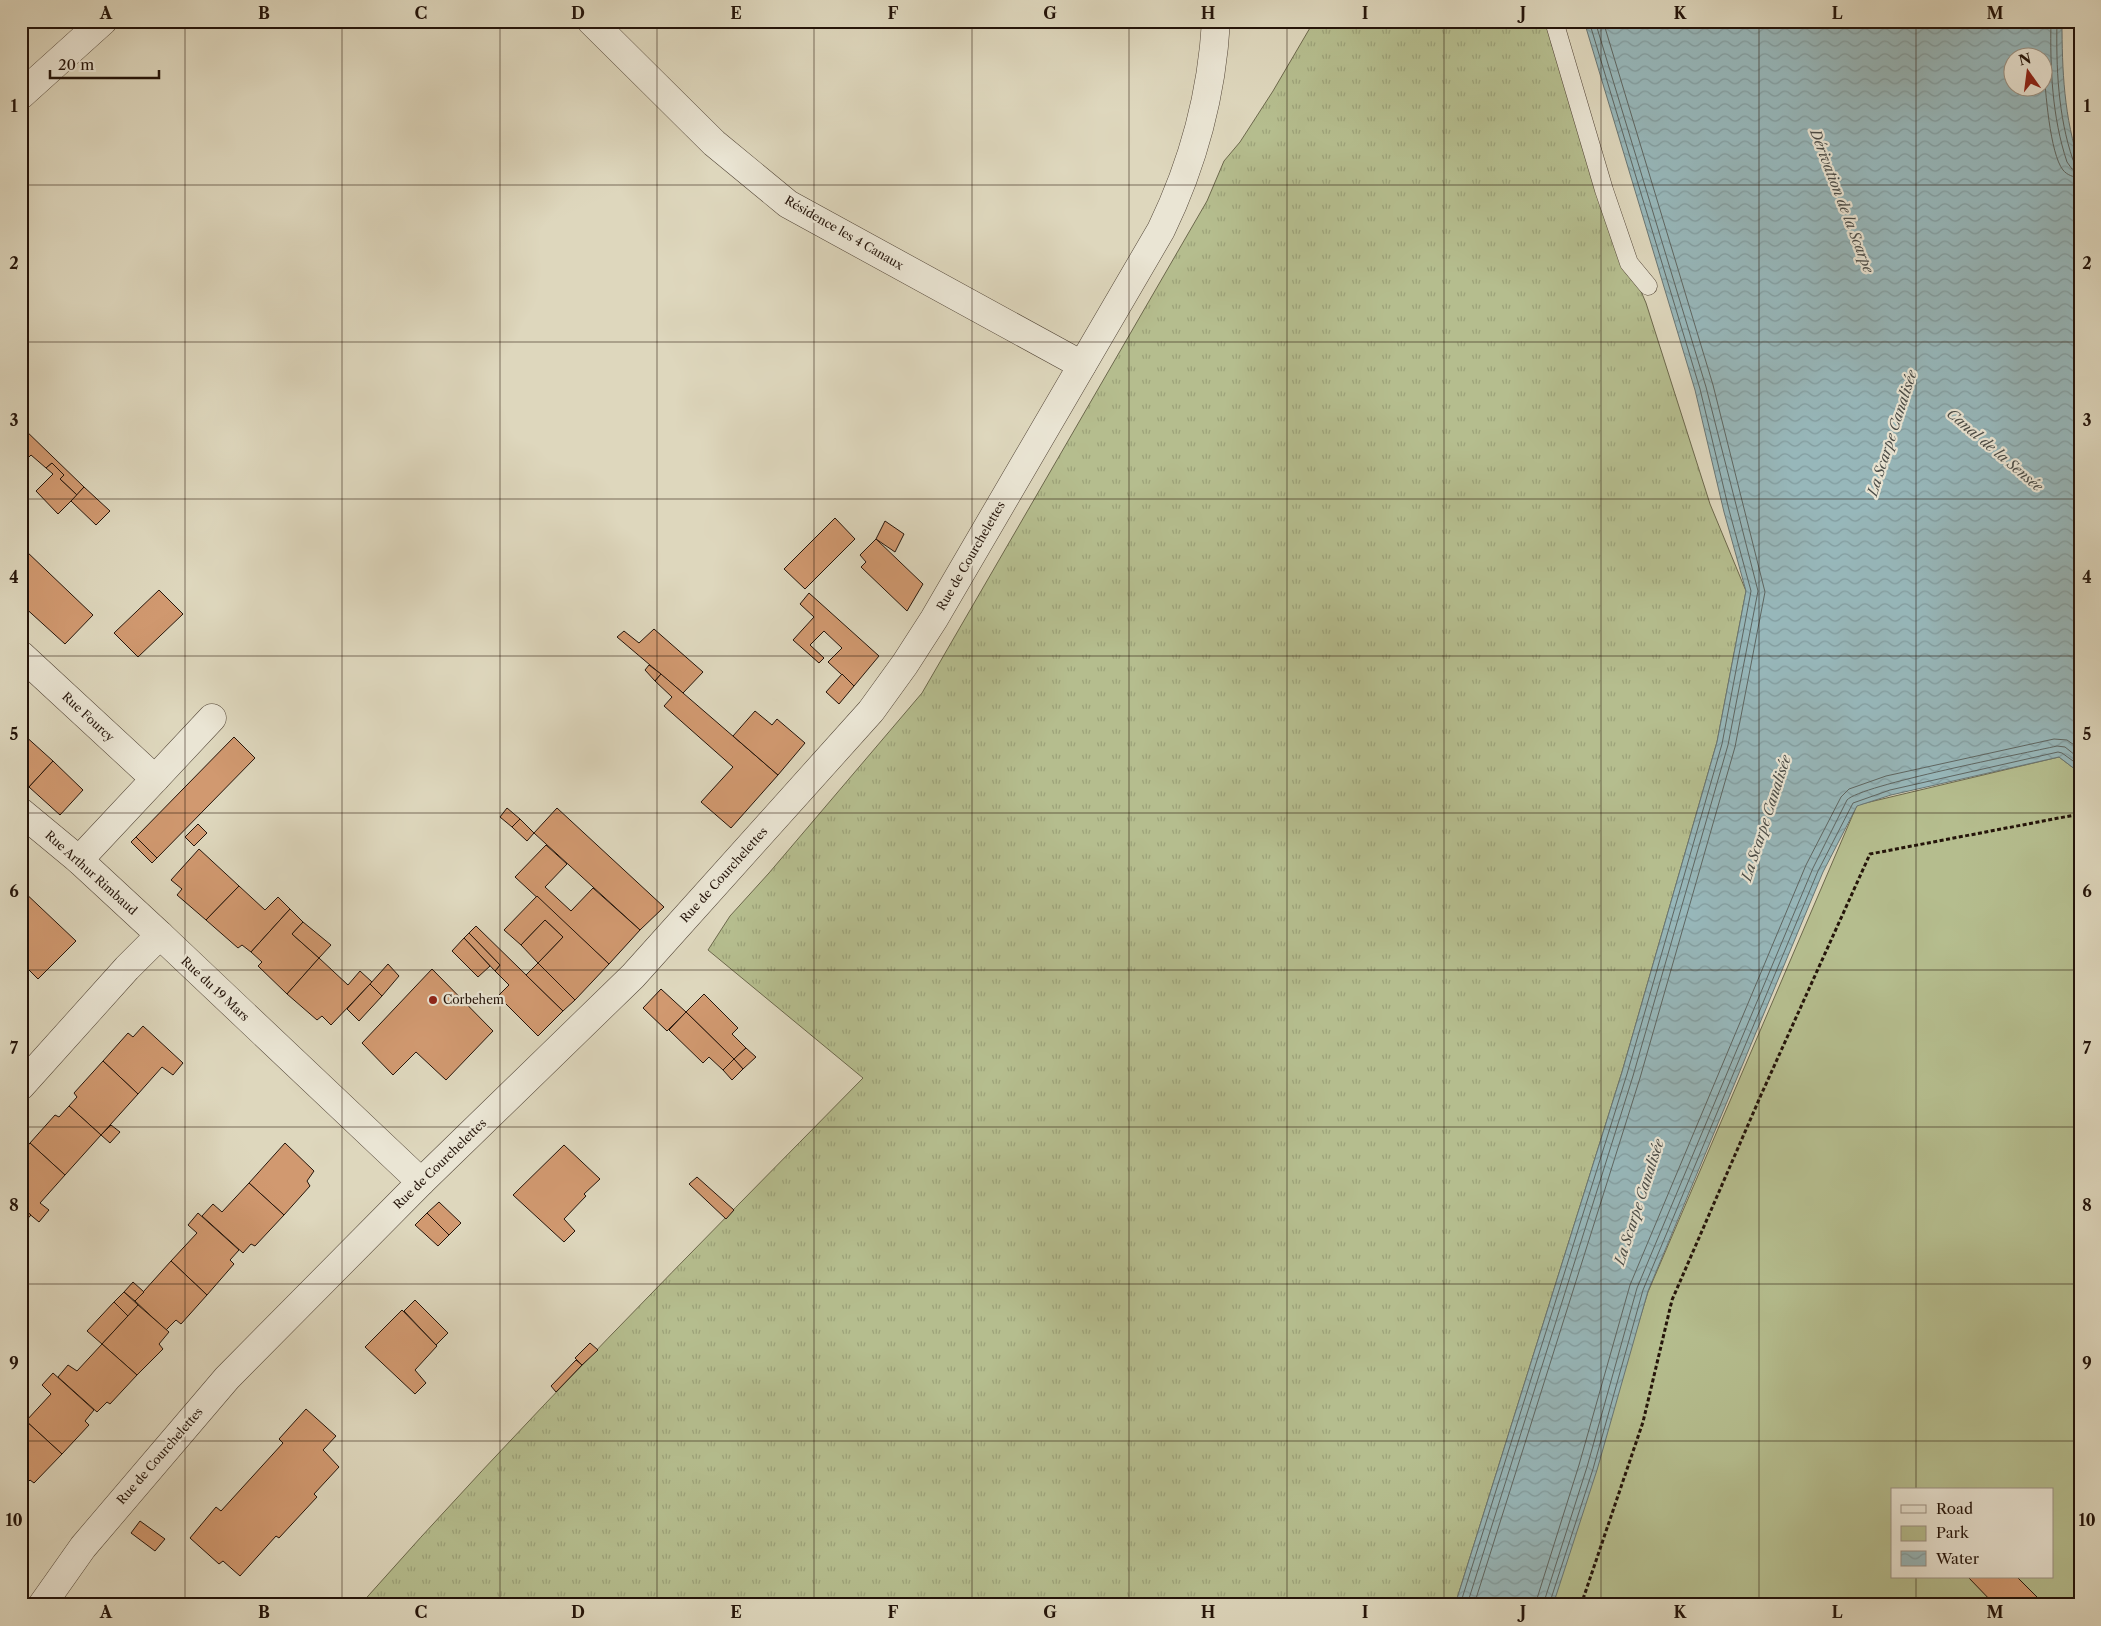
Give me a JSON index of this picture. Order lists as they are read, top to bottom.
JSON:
{
  "streets": {
    "street": [
      "Résidence les 4 Canaux",
      "Rue de Courchelettes",
      "Rue Fourcy",
      "Rue Arthur Rimbaud",
      "Rue du 19 Mars"
    ]
  },
  "crossings": [
    ["Résidence les 4 Canaux", "Rue de Courchelettes"],
    ["Rue de Courchelettes", "Rue du 19 Mars"],
    ["Rue Arthur Rimbaud", "Rue du 19 Mars"]
  ],
  "water": ["Dérivation de la Scarpe", "La Scarpe Canalisée", "Canal de la Sensée"],
  "places": ["Corbehem"],
  "legend": ["Road", "Park", "Water"],
  "scale_bar": "20 m",
  "north": "top",
  "grid": {
    "columns": [
      "A",
      "B",
      "C",
      "D",
      "E",
      "F",
      "G",
      "H",
      "I",
      "J",
      "K",
      "L",
      "M"
    ],
    "rows": [
      "1",
      "2",
      "3",
      "4",
      "5",
      "6",
      "7",
      "8",
      "9",
      "10"
    ]
  }
}
